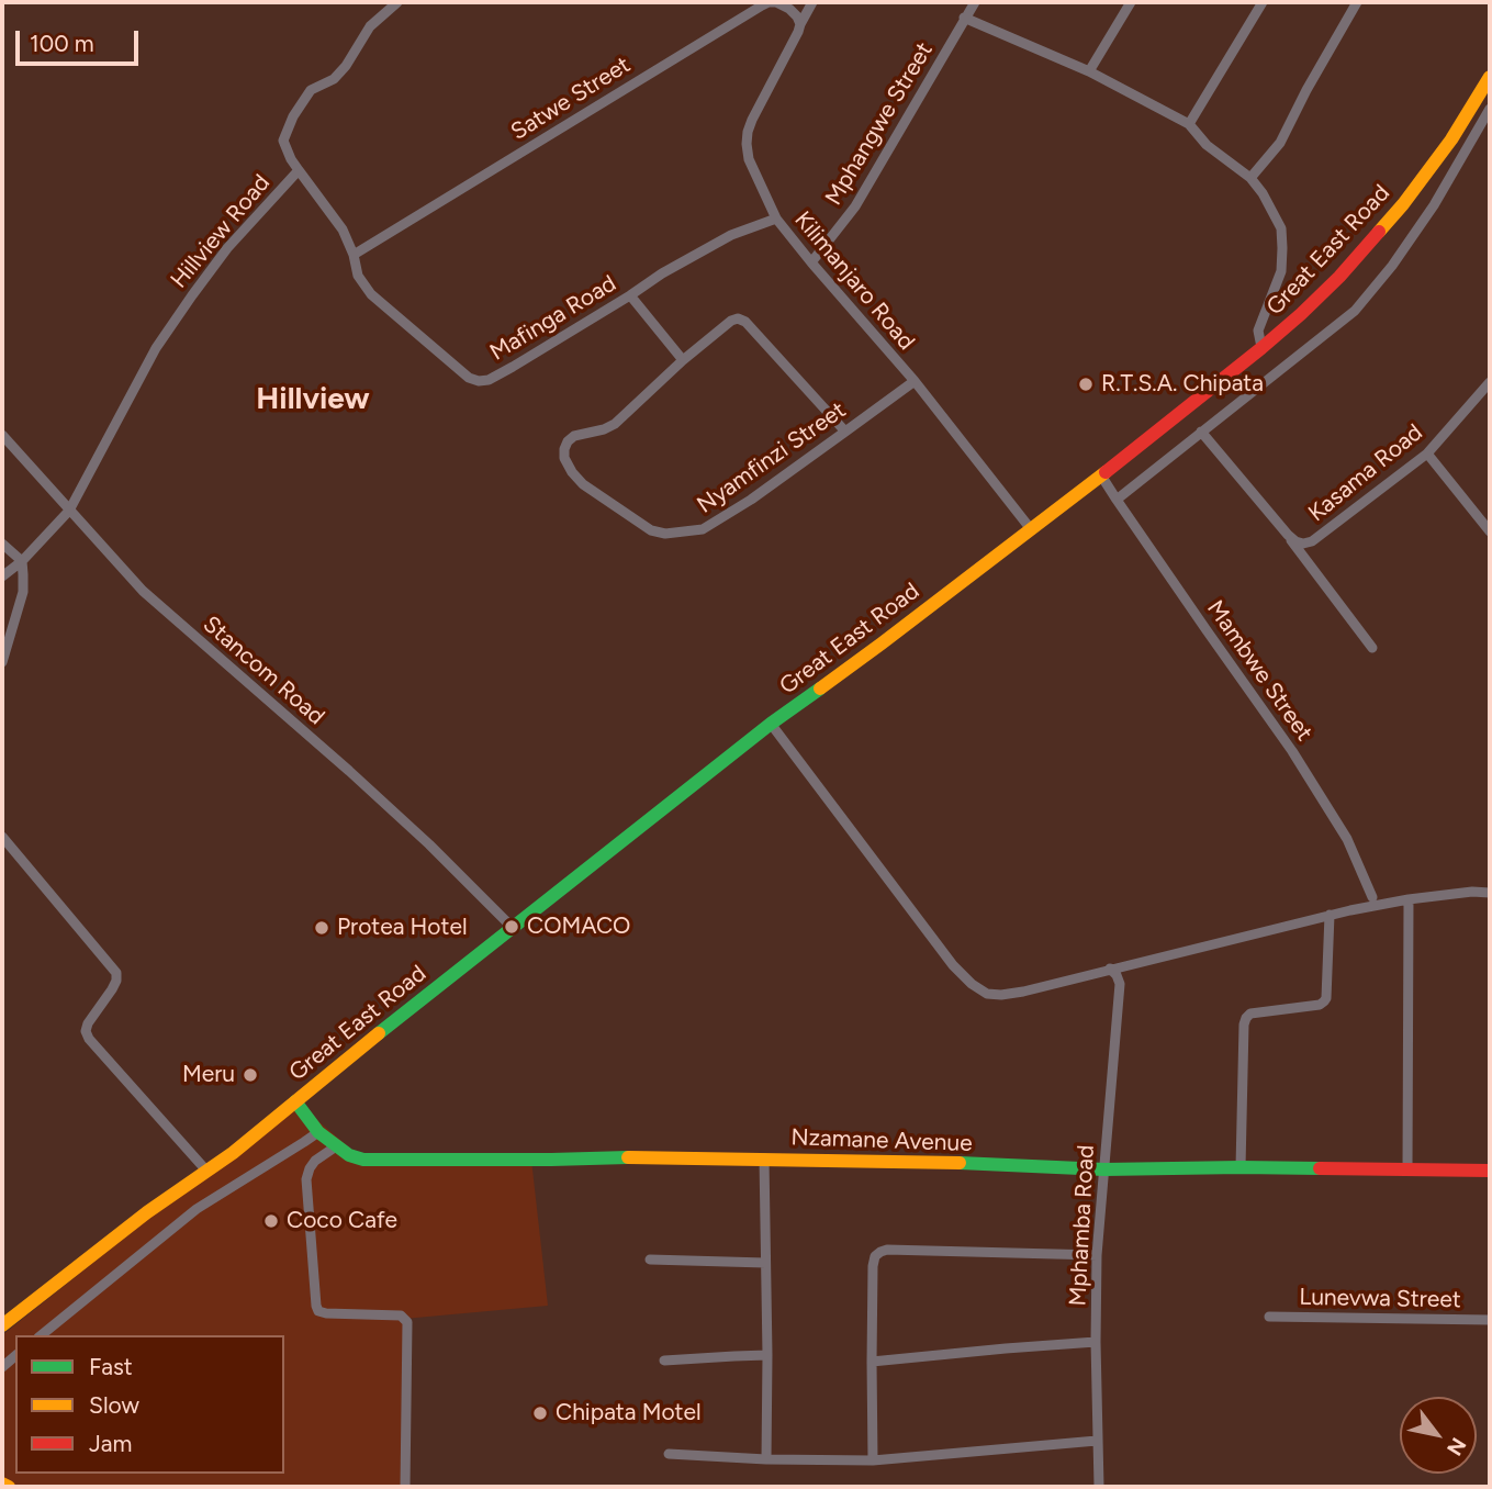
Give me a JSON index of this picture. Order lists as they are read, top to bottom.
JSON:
{
  "streets": {
    "main road": ["Great East Road", "Nzamane Avenue"],
    "street": [
      "Satwe Street",
      "Mphangwe Street",
      "Hillview Road",
      "Kilimanjaro Road",
      "Mafinga Road",
      "Nyamfinzi Street",
      "Kasama Road",
      "Stancom Road",
      "Mambwe Street",
      "Mphamba Road",
      "Lunevwa Street"
    ]
  },
  "crossings": [
    ["Satwe Street", "Kilimanjaro Road"],
    ["Satwe Street", "Mafinga Road"],
    ["Mphangwe Street", "Kilimanjaro Road"],
    ["Hillview Road", "Mafinga Road"],
    ["Hillview Road", "Stancom Road"],
    ["Great East Road", "Kilimanjaro Road"],
    ["Great East Road", "Stancom Road"],
    ["Great East Road", "Mambwe Street"],
    ["Great East Road", "Nzamane Avenue"],
    ["Kilimanjaro Road", "Mafinga Road"],
    ["Kilimanjaro Road", "Nyamfinzi Street"],
    ["Nzamane Avenue", "Mphamba Road"]
  ],
  "districts": ["Hillview"],
  "places": [
    "R.T.S.A. Chipata",
    "COMACO",
    "Protea Hotel",
    "Meru",
    "Coco Cafe",
    "Chipata Motel"
  ],
  "legend": ["Fast", "Slow", "Jam"],
  "scale_bar": "100 m",
  "north": "bottom right"
}
